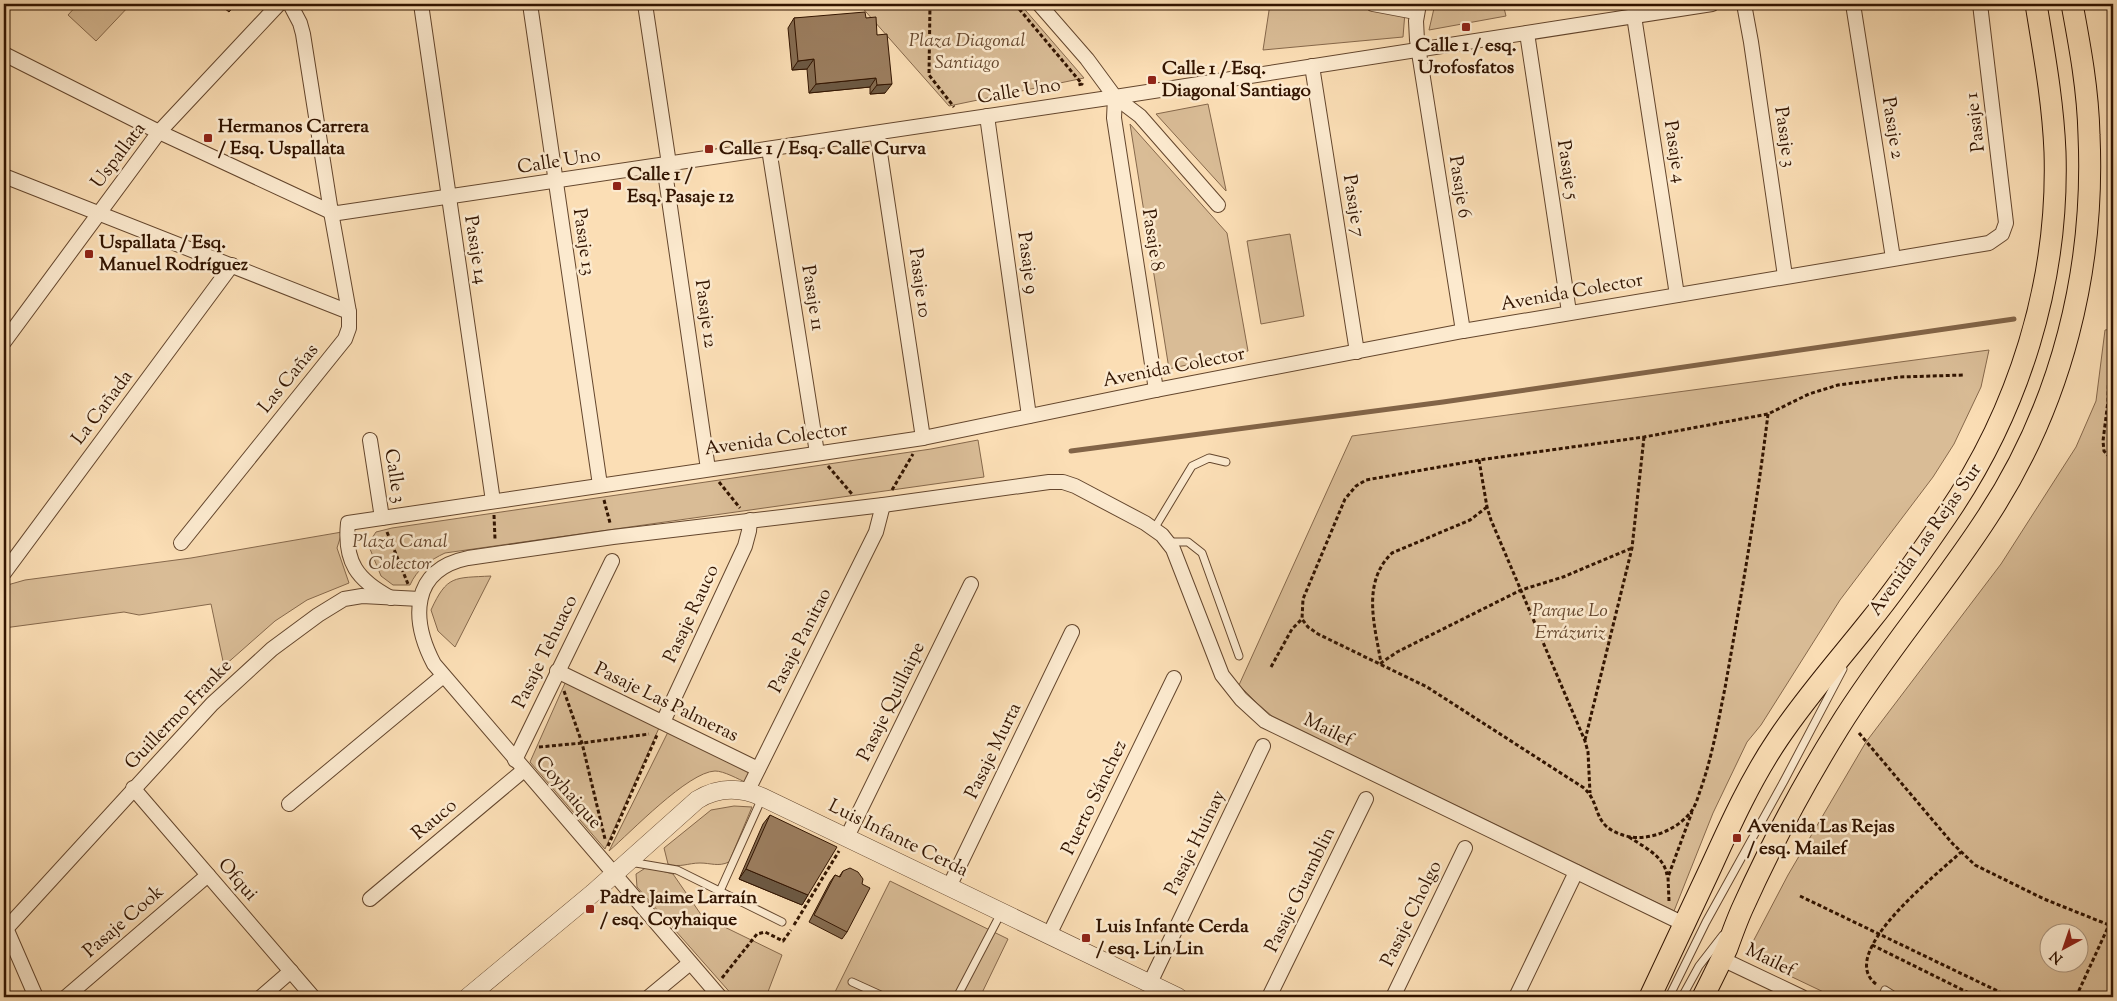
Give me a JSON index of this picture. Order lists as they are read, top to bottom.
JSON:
{
  "streets": {
    "main road": ["Avenida Las Rejas Sur"],
    "street": [
      "Calle Uno",
      "Pasaje 1",
      "Pasaje 2",
      "Pasaje 3",
      "Pasaje 4",
      "Uspallata",
      "Pasaje 5",
      "Pasaje 6",
      "Pasaje 7",
      "Pasaje 8",
      "Pasaje 13",
      "Pasaje 14",
      "Pasaje 9",
      "Pasaje 10",
      "Avenida Colector",
      "Pasaje 11",
      "Pasaje 12",
      "Las Cañas",
      "La Cañada",
      "Calle 3",
      "Pasaje Rauco",
      "Pasaje Panitao",
      "Pasaje Tehuaco",
      "Pasaje Quillaipe",
      "Pasaje Las Palmeras",
      "Guillermo Franke",
      "Mailef",
      "Pasaje Murta",
      "Coyhaique",
      "Puerto Sánchez",
      "Rauco",
      "Luis Infante Cerda",
      "Pasaje Huinay",
      "Ofqui",
      "Pasaje Guamblin",
      "Pasaje Cholgo",
      "Pasaje Cook"
    ]
  },
  "crossings": [
    ["Calle Uno", "Pasaje 4"],
    ["Calle Uno", "Pasaje 5"],
    ["Calle Uno", "Pasaje 6"],
    ["Calle Uno", "Pasaje 7"],
    ["Calle Uno", "Pasaje 8"],
    ["Calle Uno", "Pasaje 13"],
    ["Calle Uno", "Pasaje 14"],
    ["Calle Uno", "Pasaje 9"],
    ["Calle Uno", "Pasaje 10"],
    ["Calle Uno", "Pasaje 11"],
    ["Calle Uno", "Pasaje 12"],
    ["Calle Uno", "Las Cañas"],
    ["Pasaje 1", "Avenida Colector"],
    ["Pasaje 2", "Avenida Colector"],
    ["Pasaje 3", "Avenida Colector"],
    ["Pasaje 4", "Avenida Colector"],
    ["Pasaje 5", "Avenida Colector"],
    ["Pasaje 6", "Avenida Colector"],
    ["Pasaje 7", "Avenida Colector"],
    ["Pasaje 8", "Avenida Colector"],
    ["Pasaje 13", "Avenida Colector"],
    ["Pasaje 14", "Avenida Colector"],
    ["Pasaje 9", "Avenida Colector"],
    ["Pasaje 10", "Avenida Colector"],
    ["Avenida Colector", "Pasaje 11"],
    ["Avenida Colector", "Pasaje 12"],
    ["Avenida Colector", "Calle 3"],
    ["Avenida Colector", "Guillermo Franke"],
    ["Avenida Las Rejas Sur", "Mailef"],
    ["Pasaje Rauco", "Pasaje Las Palmeras"],
    ["Pasaje Panitao", "Pasaje Las Palmeras"],
    ["Pasaje Panitao", "Mailef"],
    ["Pasaje Panitao", "Luis Infante Cerda"],
    ["Pasaje Tehuaco", "Pasaje Las Palmeras"],
    ["Pasaje Tehuaco", "Coyhaique"],
    ["Pasaje Tehuaco", "Rauco"],
    ["Pasaje Quillaipe", "Luis Infante Cerda"],
    ["Guillermo Franke", "Coyhaique"],
    ["Guillermo Franke", "Ofqui"],
    ["Pasaje Murta", "Luis Infante Cerda"],
    ["Coyhaique", "Rauco"],
    ["Coyhaique", "Luis Infante Cerda"],
    ["Puerto Sánchez", "Luis Infante Cerda"],
    ["Luis Infante Cerda", "Pasaje Huinay"],
    ["Ofqui", "Pasaje Cook"]
  ],
  "parks": ["Plaza Diagonal Santiago", "Plaza Canal Colector", "Parque Lo Errázuriz"],
  "places": {
    "transit": [
      "Calle 1 / esq. Urofosfatos",
      "Calle 1 / Esq. Diagonal Santiago",
      "Hermanos Carrera / Esq. Uspallata",
      "Calle 1 / Esq. Calle Curva",
      "Calle 1 / Esq. Pasaje 12",
      "Uspallata / Esq. Manuel Rodríguez",
      "Avenida Las Rejas / esq. Mailef",
      "Padre Jaime Larraín / esq. Coyhaique",
      "Luis Infante Cerda / esq. Lin Lin"
    ]
  },
  "north": "bottom left"
}
